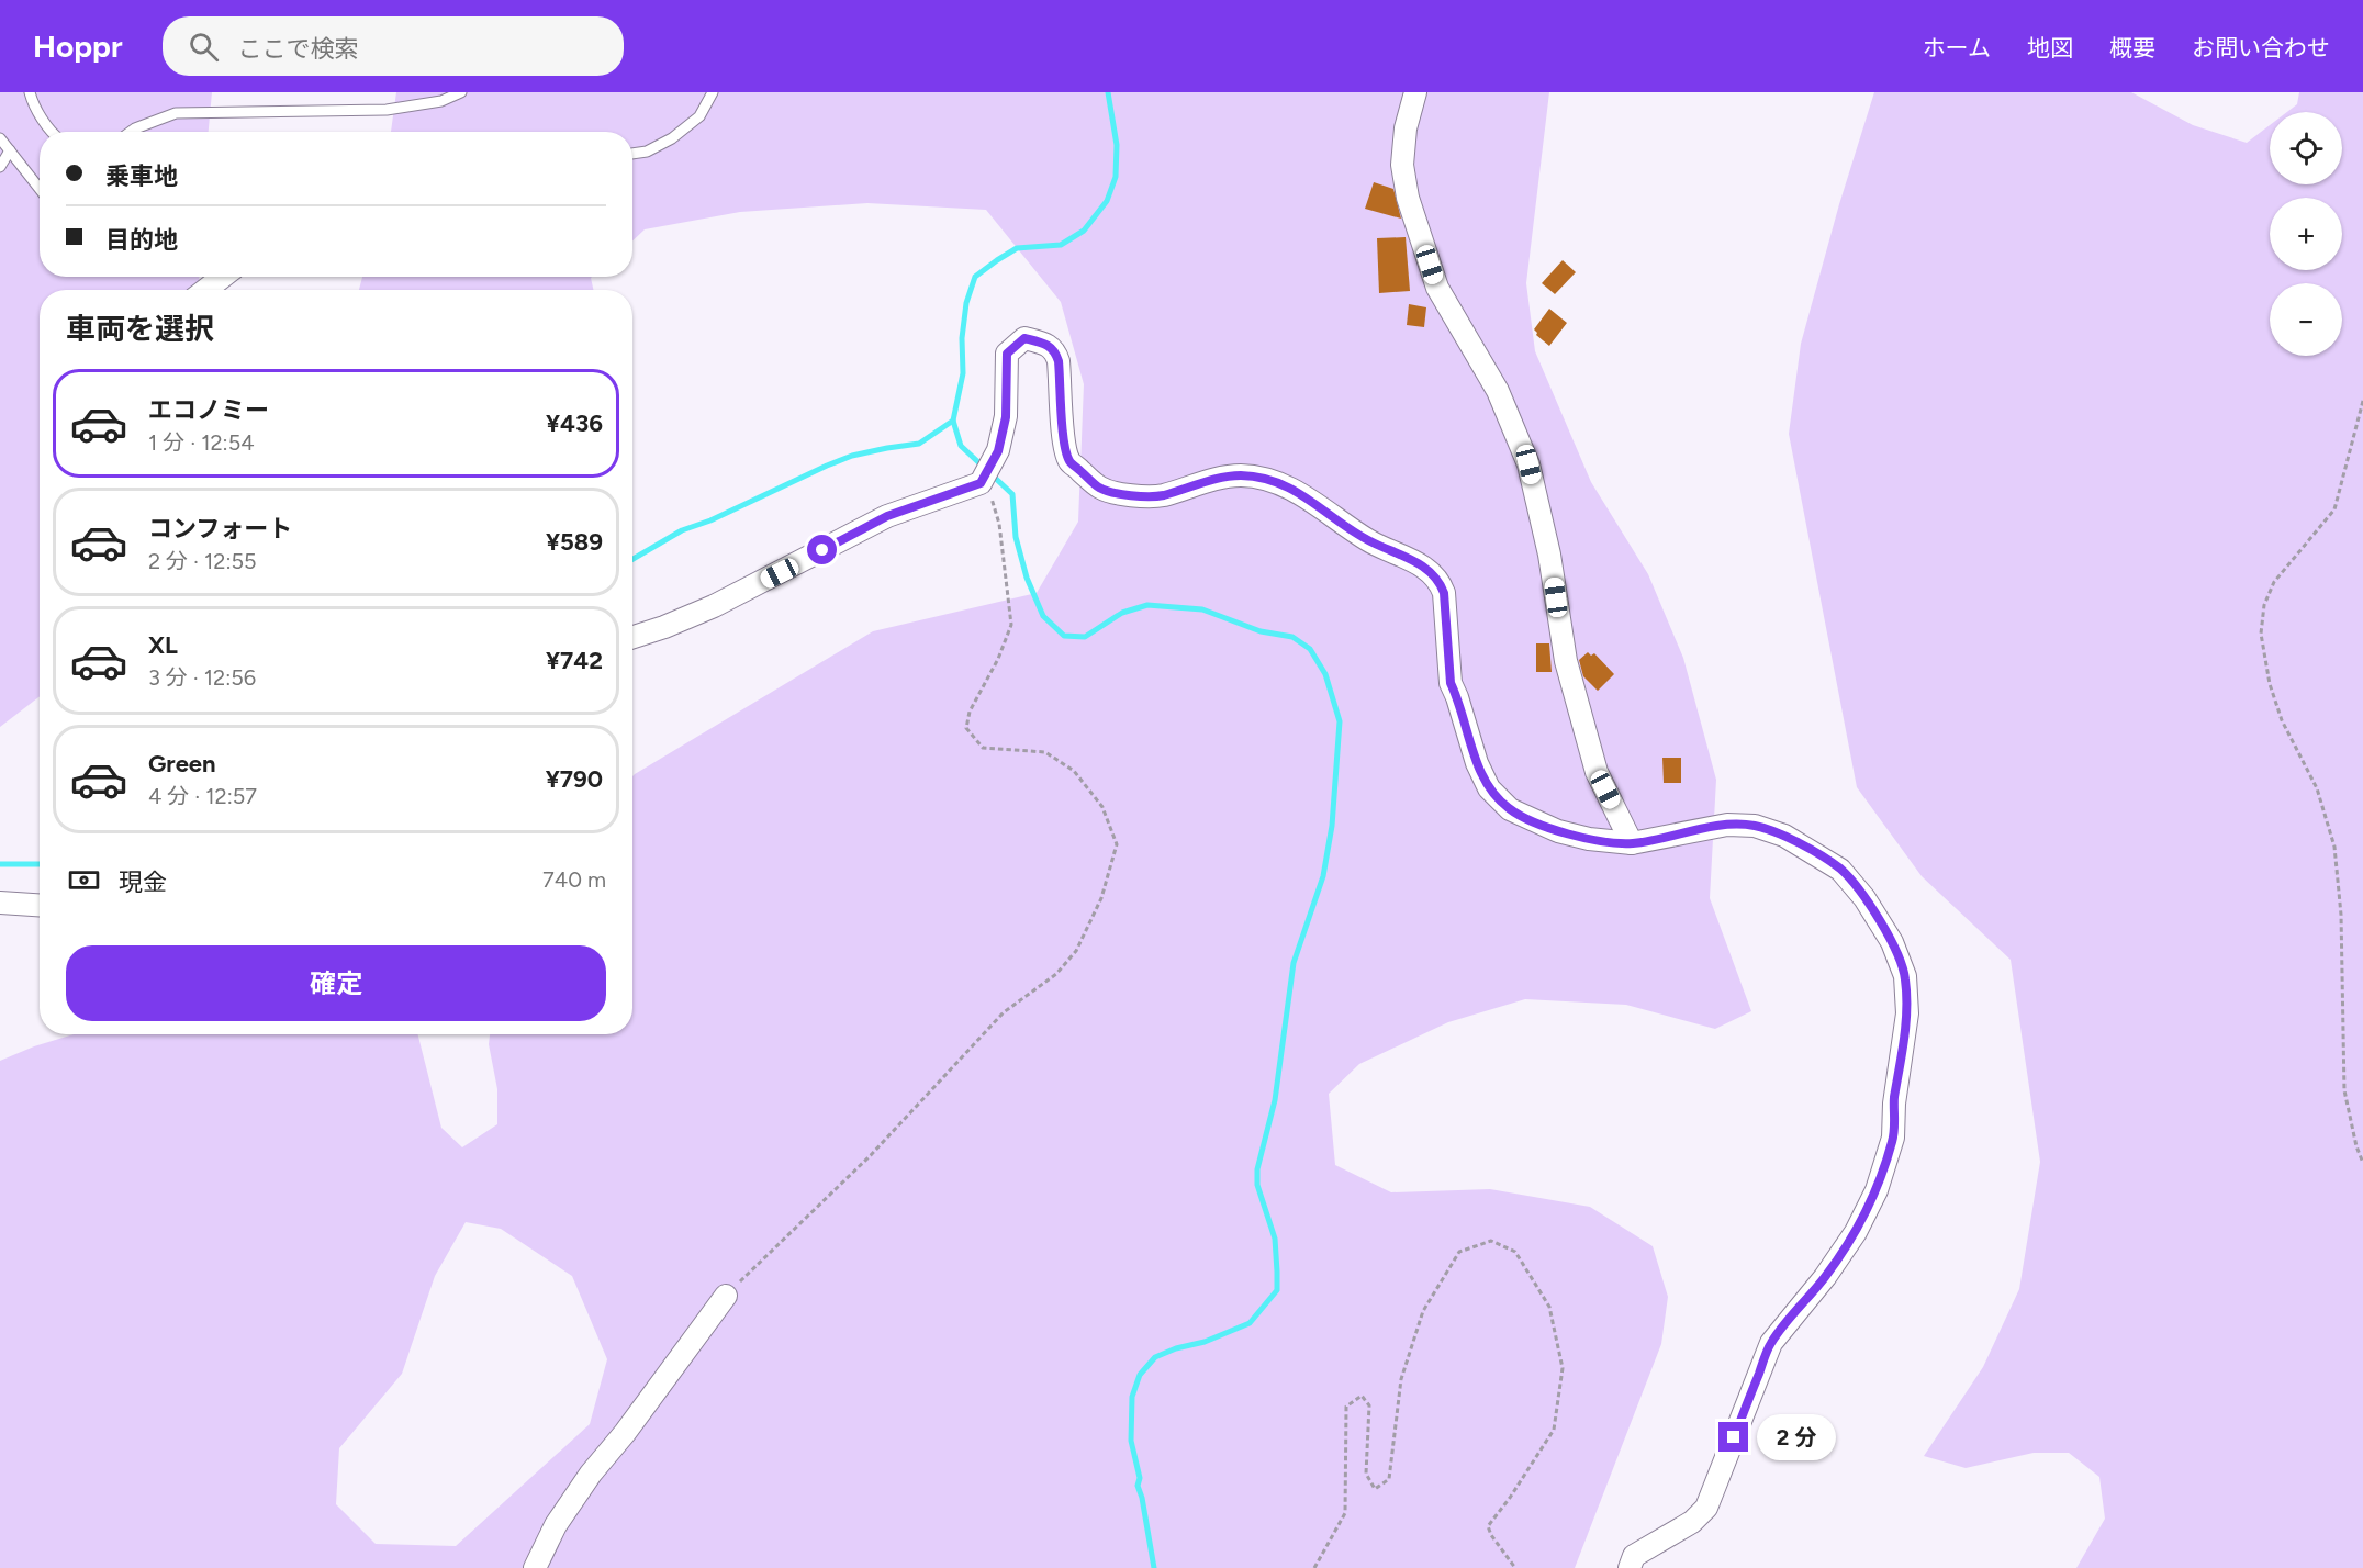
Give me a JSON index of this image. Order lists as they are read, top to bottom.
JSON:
{
  "page": {
    "header": "Hoppr",
    "search": "ここで検索",
    "nav": [
      "ホーム",
      "地図",
      "概要",
      "お問い合わせ"
    ],
    "map_buttons": ["+", "−"],
    "banner": ["乗車地", "目的地"],
    "heading": "車両を選択",
    "list": [
      {
        "name": "エコノミー",
        "note": "1 分 · 12:54",
        "value": "¥436"
      },
      {
        "name": "コンフォート",
        "note": "2 分 · 12:55",
        "value": "¥589"
      },
      {
        "name": "XL",
        "note": "3 分 · 12:56",
        "value": "¥742"
      },
      {
        "name": "Green",
        "note": "4 分 · 12:57",
        "value": "¥790"
      }
    ],
    "pay": ["現金", "740 m"],
    "buttons": "確定",
    "bubble": "2 分"
  }
}
